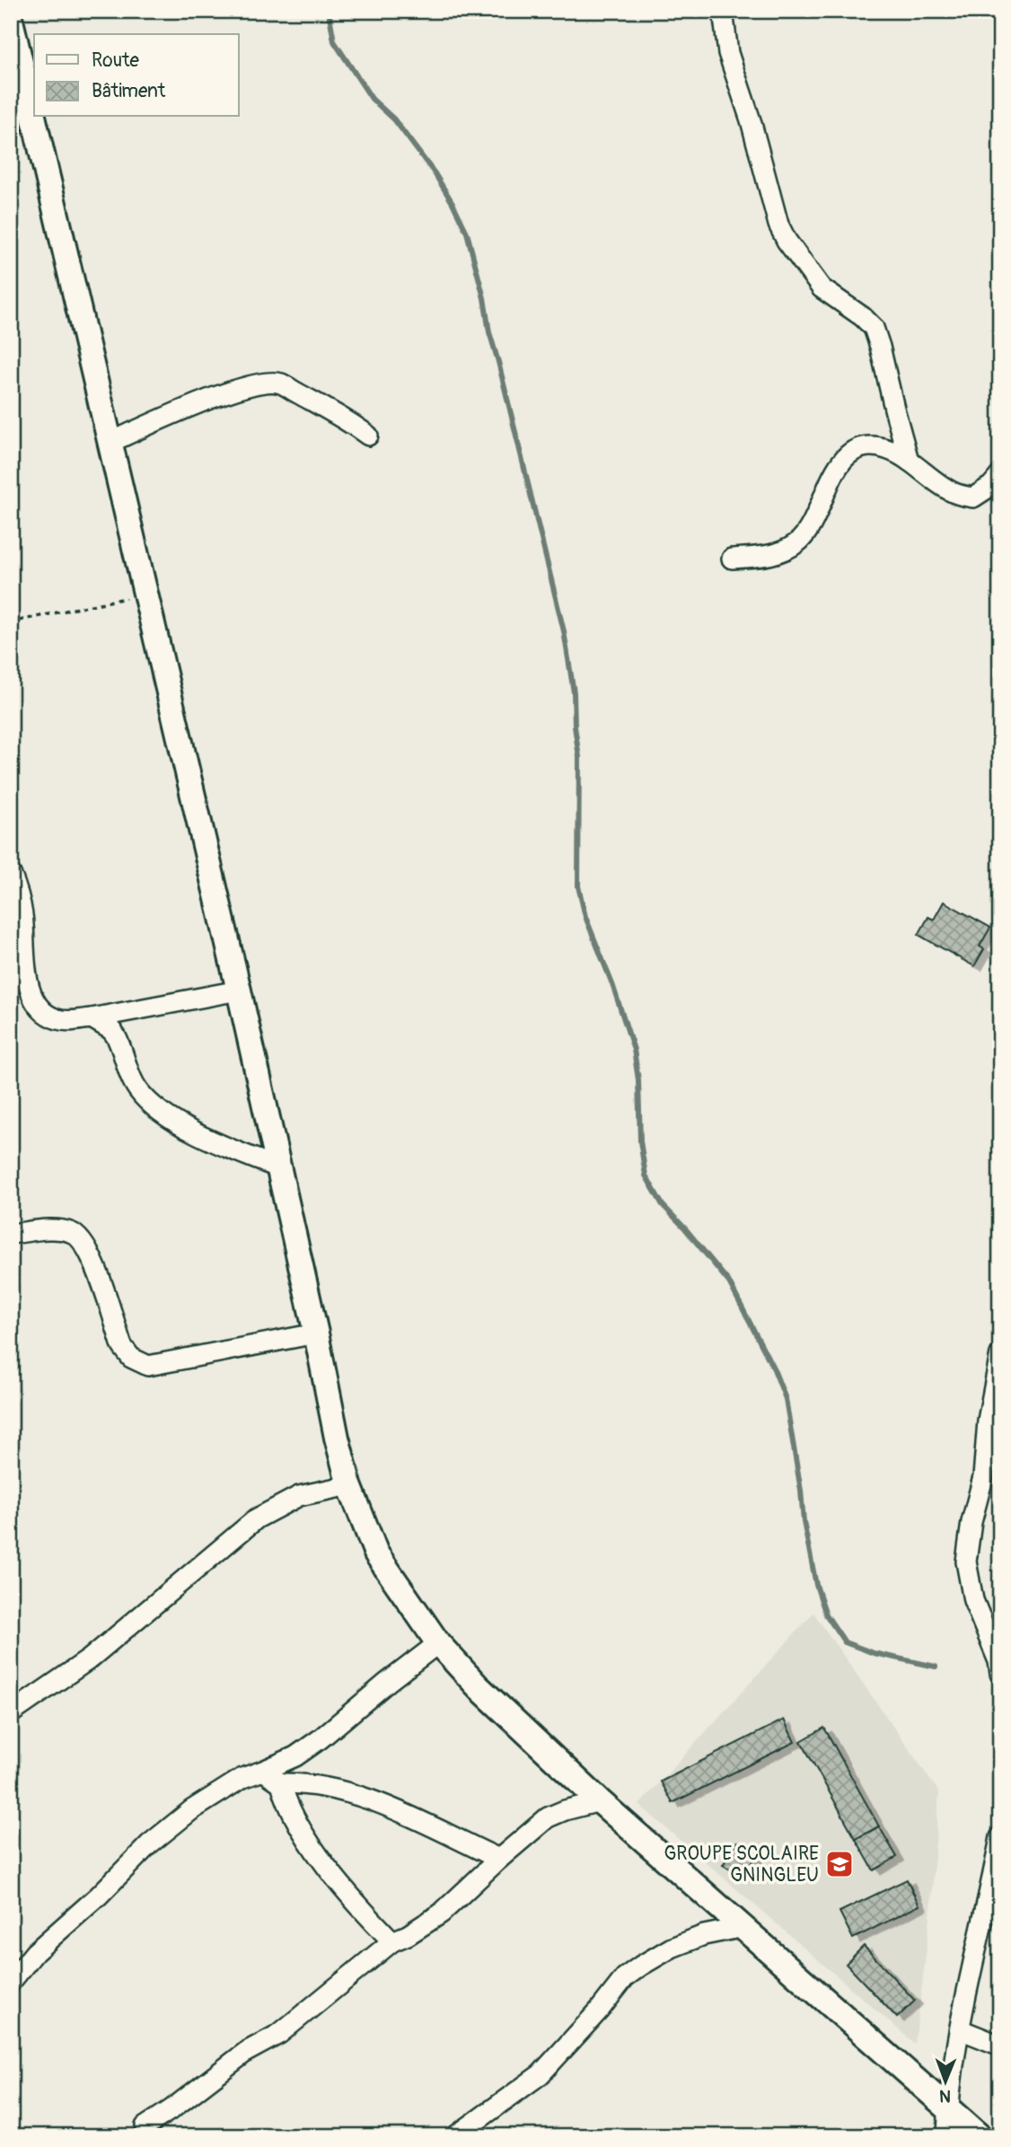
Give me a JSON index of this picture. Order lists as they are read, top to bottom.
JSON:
{
  "places": {
    "school or university": ["GROUPE SCOLAIRE GNINGLEU"]
  },
  "legend": ["Route", "Bâtiment"],
  "north": "bottom"
}
